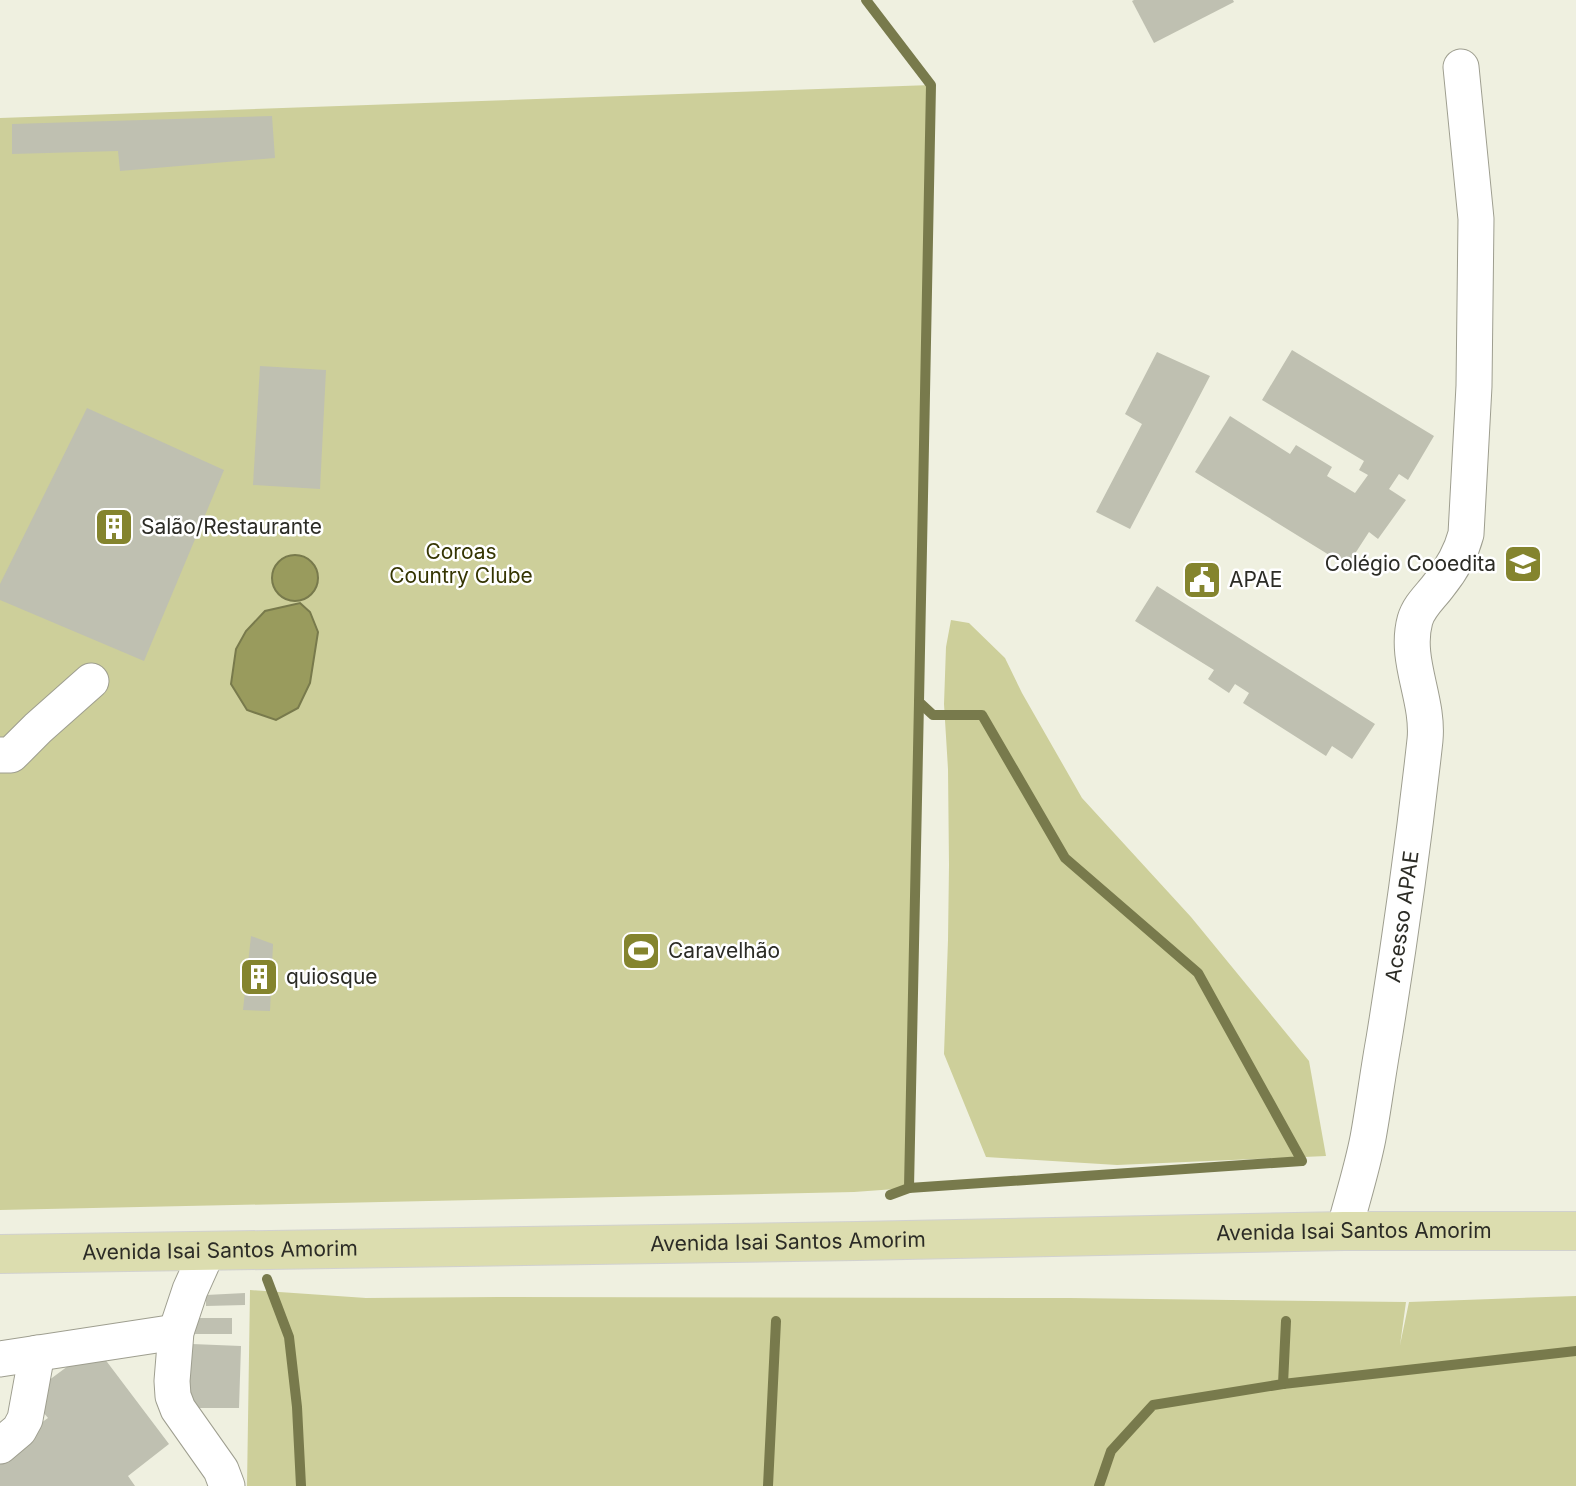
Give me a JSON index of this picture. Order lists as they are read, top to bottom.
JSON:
{
  "streets": {
    "main road": ["Avenida Isai Santos Amorim"],
    "lane": ["Acesso APAE"]
  },
  "crossings": [
    ["Acesso APAE", "Avenida Isai Santos Amorim"]
  ],
  "parks": ["Coroas Country Clube"],
  "places": {
    "building": ["Salão/Restaurante", "quiosque"],
    "school or university": ["Colégio Cooedita"],
    "public building": ["APAE"],
    "sports": ["Caravelhão"]
  }
}
